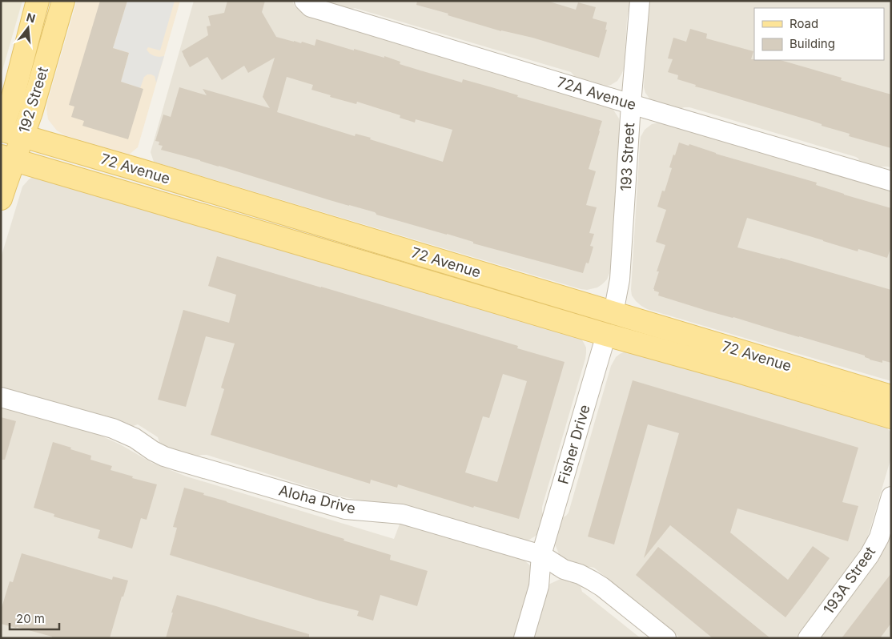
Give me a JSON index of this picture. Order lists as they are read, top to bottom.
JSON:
{
  "streets": {
    "main road": ["192 Street", "72 Avenue"],
    "street": [
      "72A Avenue",
      "193 Street",
      "Fisher Drive",
      "Aloha Drive",
      "193A Street"
    ]
  },
  "crossings": [
    ["72A Avenue", "193 Street"],
    ["192 Street", "72 Avenue"],
    ["193 Street", "72 Avenue"],
    ["72 Avenue", "Fisher Drive"],
    ["Fisher Drive", "Aloha Drive"]
  ],
  "legend": ["Road", "Building"],
  "scale_bar": "20 m",
  "north": "top"
}
